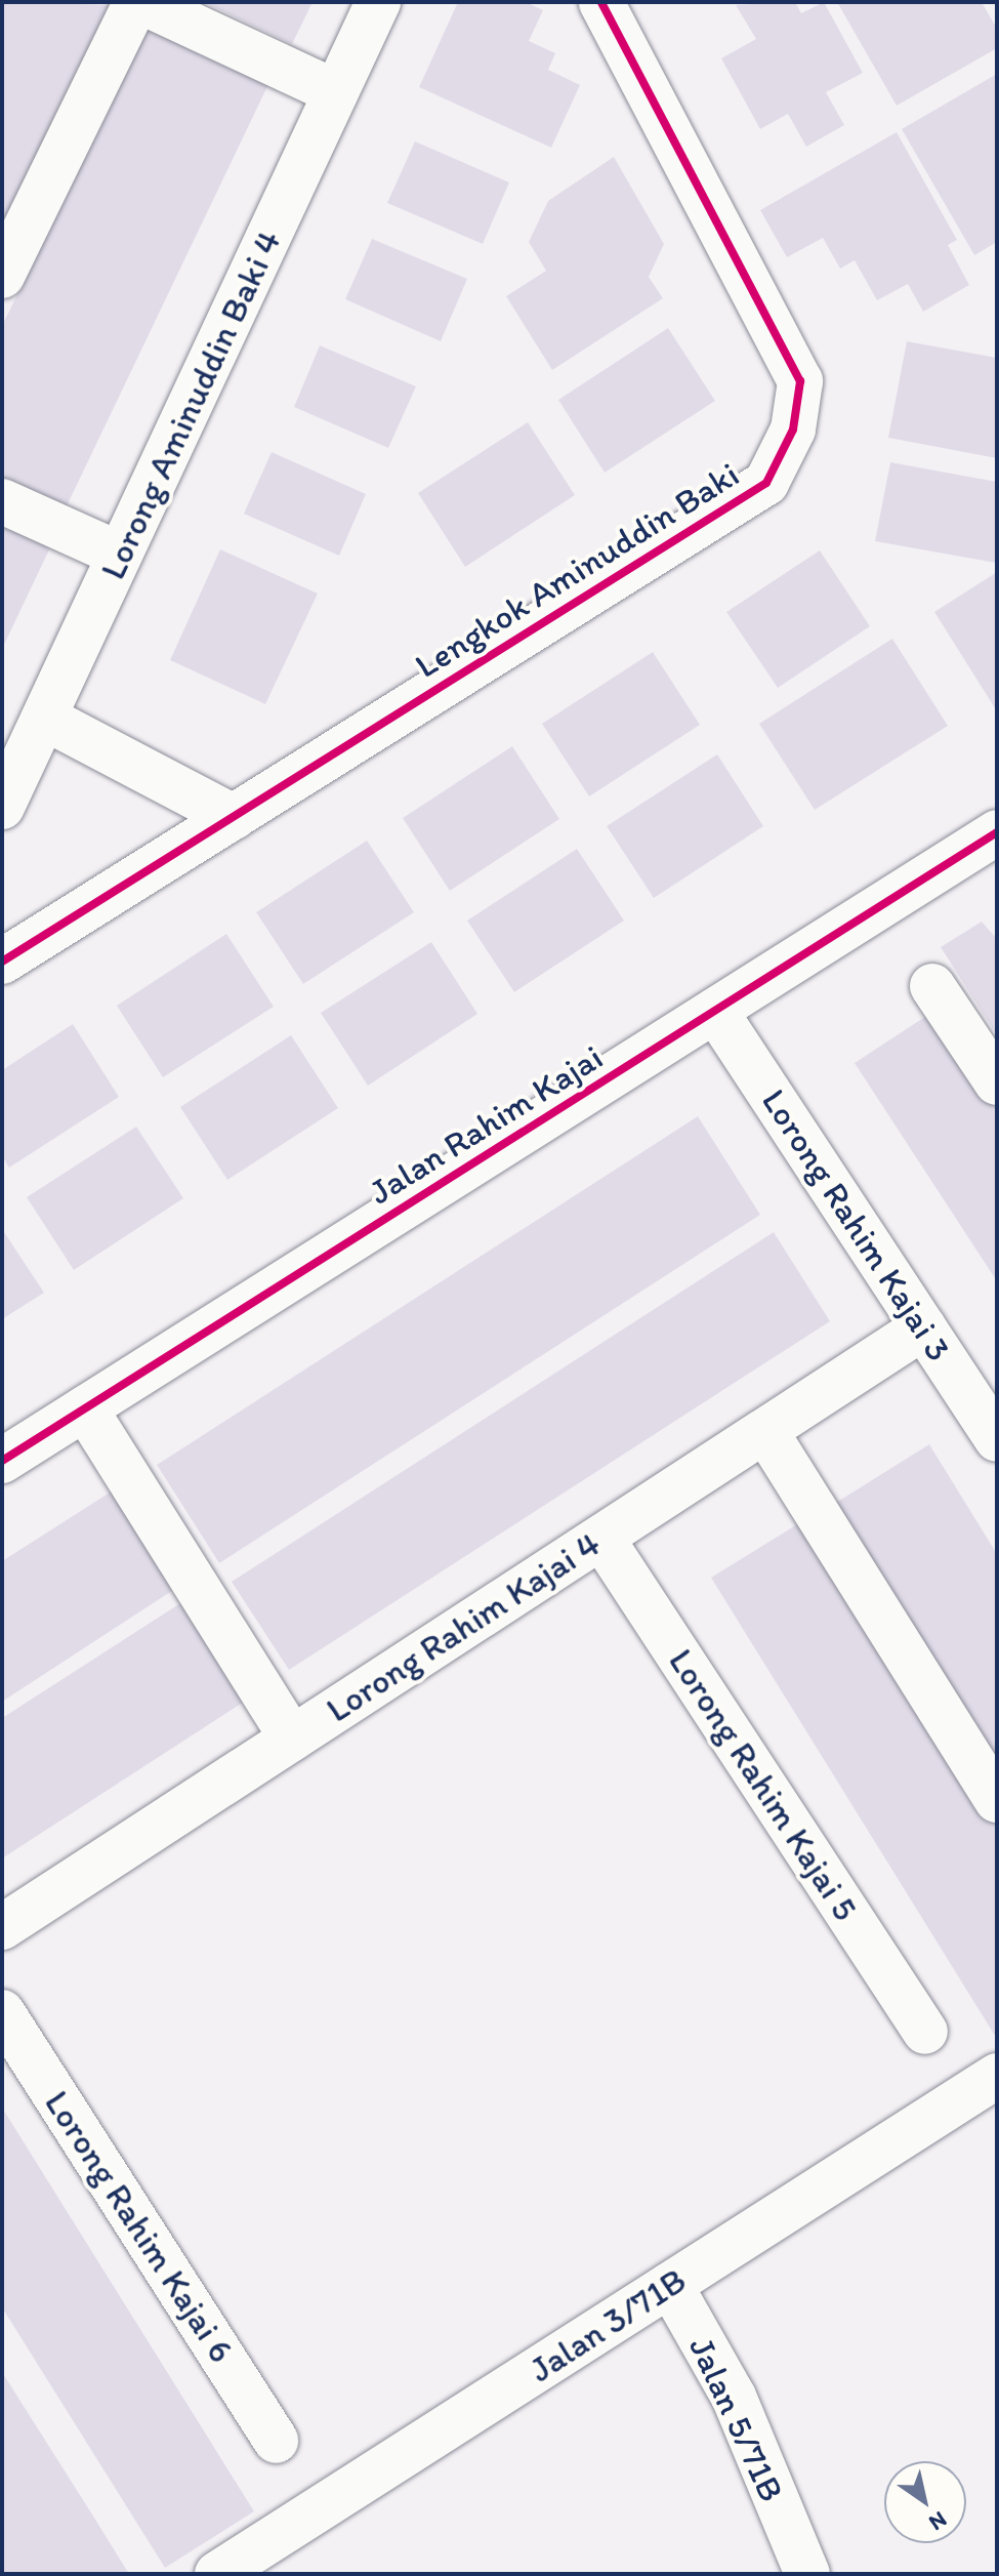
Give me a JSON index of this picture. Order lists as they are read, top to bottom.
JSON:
{
  "streets": {
    "street": [
      "Lorong Aminuddin Baki 4",
      "Lengkok Aminuddin Baki",
      "Jalan Rahim Kajai",
      "Lorong Rahim Kajai 3",
      "Lorong Rahim Kajai 4",
      "Lorong Rahim Kajai 5",
      "Lorong Rahim Kajai 6",
      "Jalan 3/71B",
      "Jalan 5/71B"
    ]
  },
  "crossings": [
    ["Jalan Rahim Kajai", "Lorong Rahim Kajai 3"],
    ["Lorong Rahim Kajai 3", "Lorong Rahim Kajai 4"],
    ["Lorong Rahim Kajai 4", "Lorong Rahim Kajai 5"],
    ["Jalan 3/71B", "Jalan 5/71B"]
  ],
  "north": "bottom right"
}
